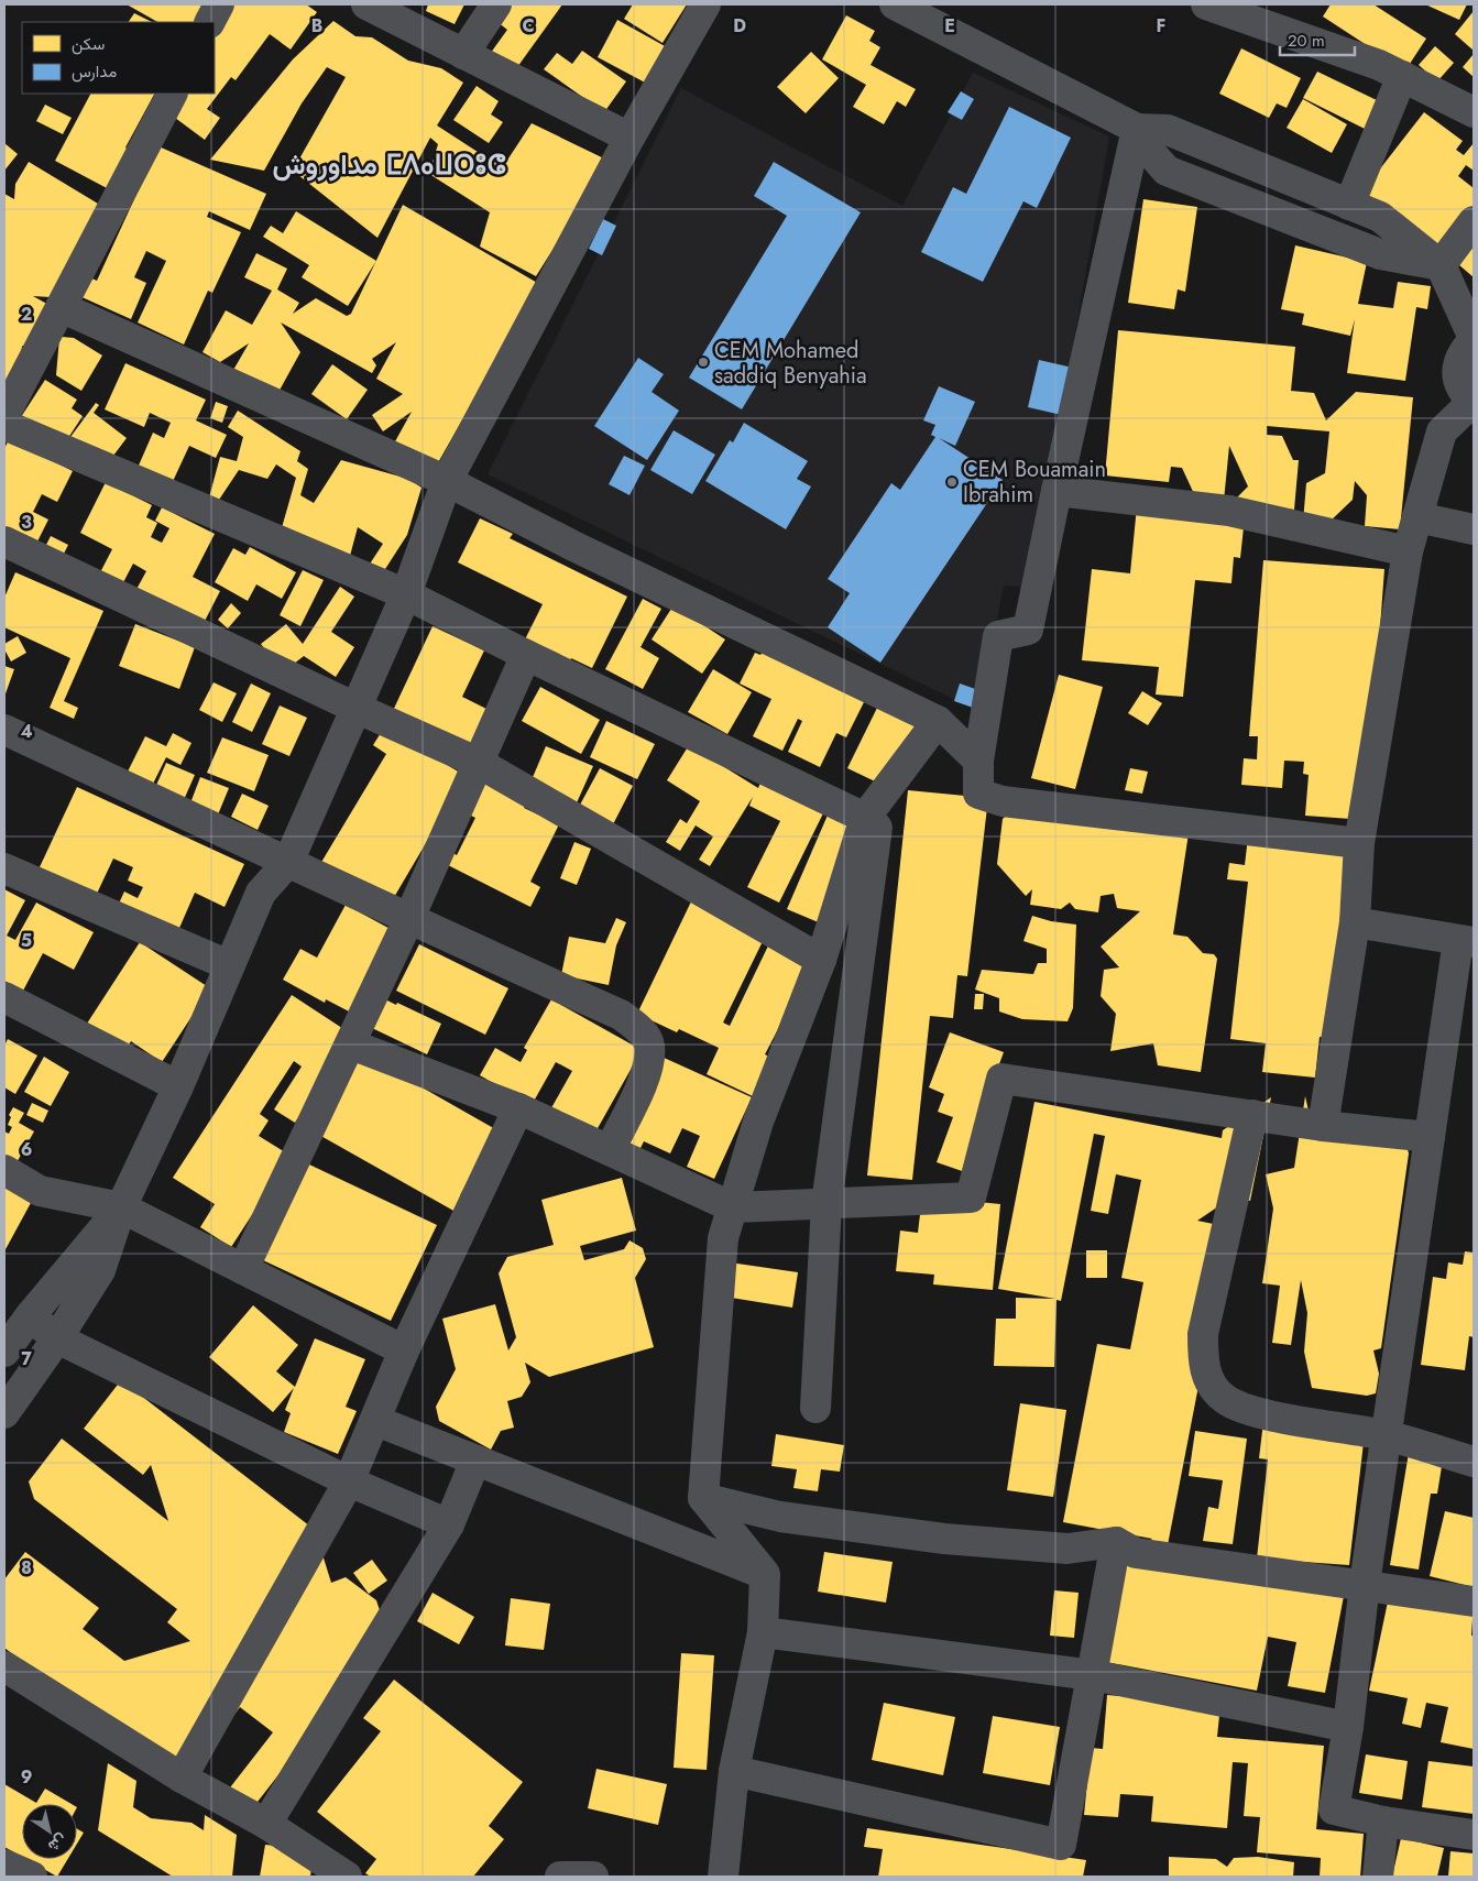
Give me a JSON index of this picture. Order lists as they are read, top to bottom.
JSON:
{
  "districts": ["مداوروش ⵎⴷⴰⵡⵔⵓⵛ"],
  "places": ["CEM Mohamed saddiq Benyahia", "CEM Bouamain Ibrahim"],
  "legend": ["سكن", "مدارس"],
  "scale_bar": "20 m",
  "north": "bottom right",
  "grid": {
    "columns": [
      "B",
      "C",
      "D",
      "E",
      "F"
    ],
    "rows": [
      "2",
      "3",
      "4",
      "5",
      "6",
      "7",
      "8",
      "9"
    ]
  }
}
